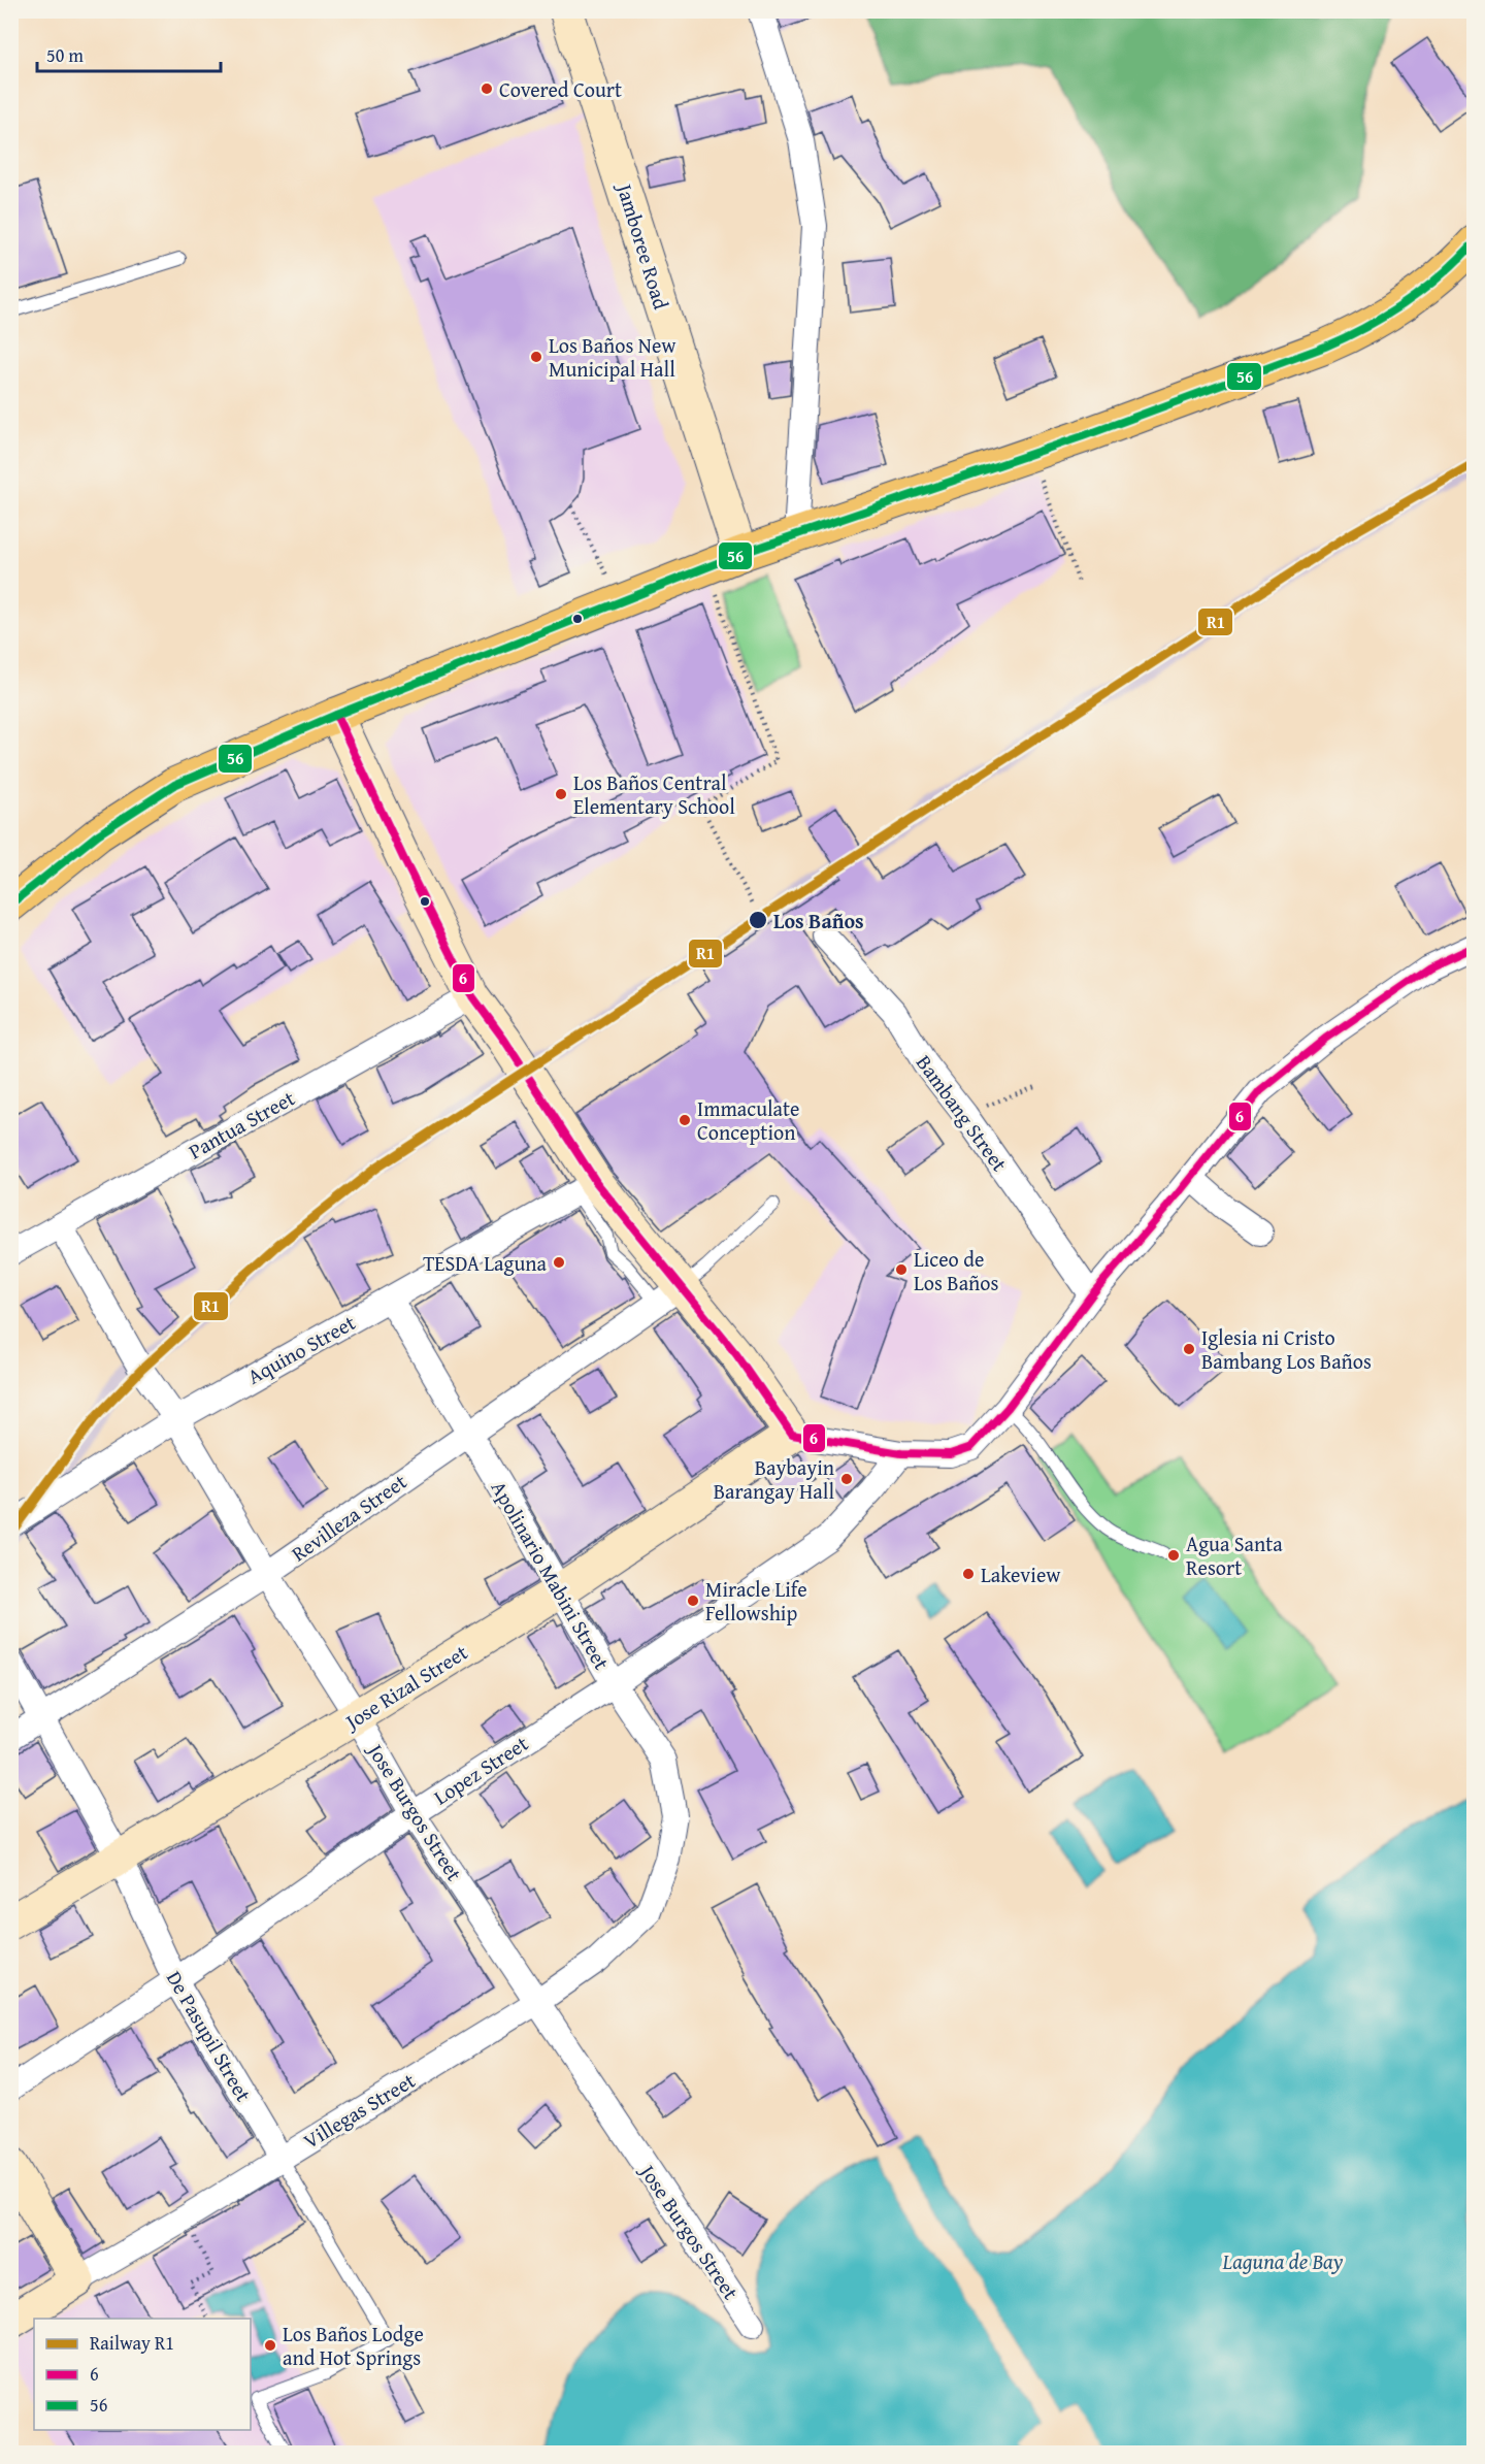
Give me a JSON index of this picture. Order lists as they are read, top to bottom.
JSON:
{
  "streets": {
    "main road": ["Jamboree Road", "Jose Rizal Street", "Villegas Street"],
    "street": [
      "Bambang Street",
      "Pantua Street",
      "Aquino Street",
      "Revilleza Street",
      "Apolinario Mabini Street",
      "Lopez Street",
      "Jose Burgos Street",
      "De Pasupil Street"
    ]
  },
  "crossings": [
    ["Pantua Street", "Jose Burgos Street"],
    ["Aquino Street", "Apolinario Mabini Street"],
    ["Aquino Street", "Jose Burgos Street"],
    ["Revilleza Street", "Apolinario Mabini Street"],
    ["Revilleza Street", "Jose Burgos Street"],
    ["Revilleza Street", "De Pasupil Street"],
    ["Apolinario Mabini Street", "Jose Rizal Street"],
    ["Apolinario Mabini Street", "Lopez Street"],
    ["Apolinario Mabini Street", "Villegas Street"],
    ["Jose Rizal Street", "Jose Burgos Street"],
    ["Jose Rizal Street", "De Pasupil Street"],
    ["Lopez Street", "Jose Burgos Street"],
    ["Lopez Street", "De Pasupil Street"],
    ["Jose Burgos Street", "Villegas Street"],
    ["De Pasupil Street", "Villegas Street"]
  ],
  "water": ["Laguna de Bay"],
  "places": [
    "Covered Court",
    "Los Baños New Municipal Hall",
    "Los Baños Central Elementary School",
    "Los Baños",
    "Immaculate Conception",
    "TESDA Laguna",
    "Liceo de Los Baños",
    "Iglesia ni Cristo Bambang Los Baños",
    "Baybayin Barangay Hall",
    "Agua Santa Resort",
    "Lakeview",
    "Miracle Life Fellowship",
    "Los Baños Lodge and Hot Springs"
  ],
  "lines": ["transit line 56", "rail line R1", "transit line 6"],
  "legend": ["Railway R1", "6", "56"],
  "scale_bar": "50 m"
}
